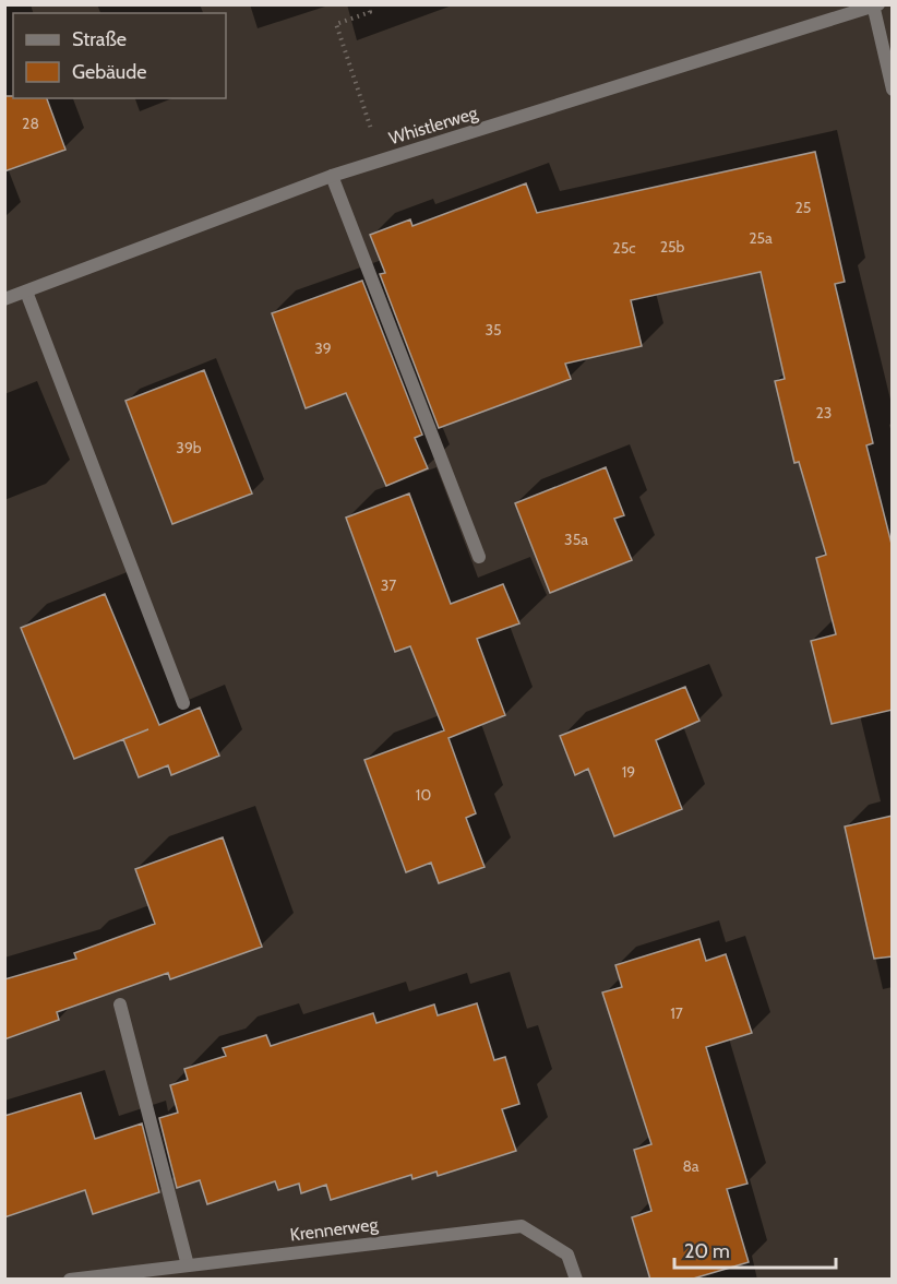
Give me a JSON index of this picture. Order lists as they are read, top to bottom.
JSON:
{
  "streets": {
    "street": ["Whistlerweg", "Krennerweg"]
  },
  "house_numbers": [
    "28",
    "25",
    "25a",
    "25b",
    "25c",
    "35",
    "39",
    "23",
    "39b",
    "35a",
    "37",
    "19",
    "10",
    "17",
    "8a"
  ],
  "legend": ["Straße", "Gebäude"],
  "scale_bar": "20 m"
}
